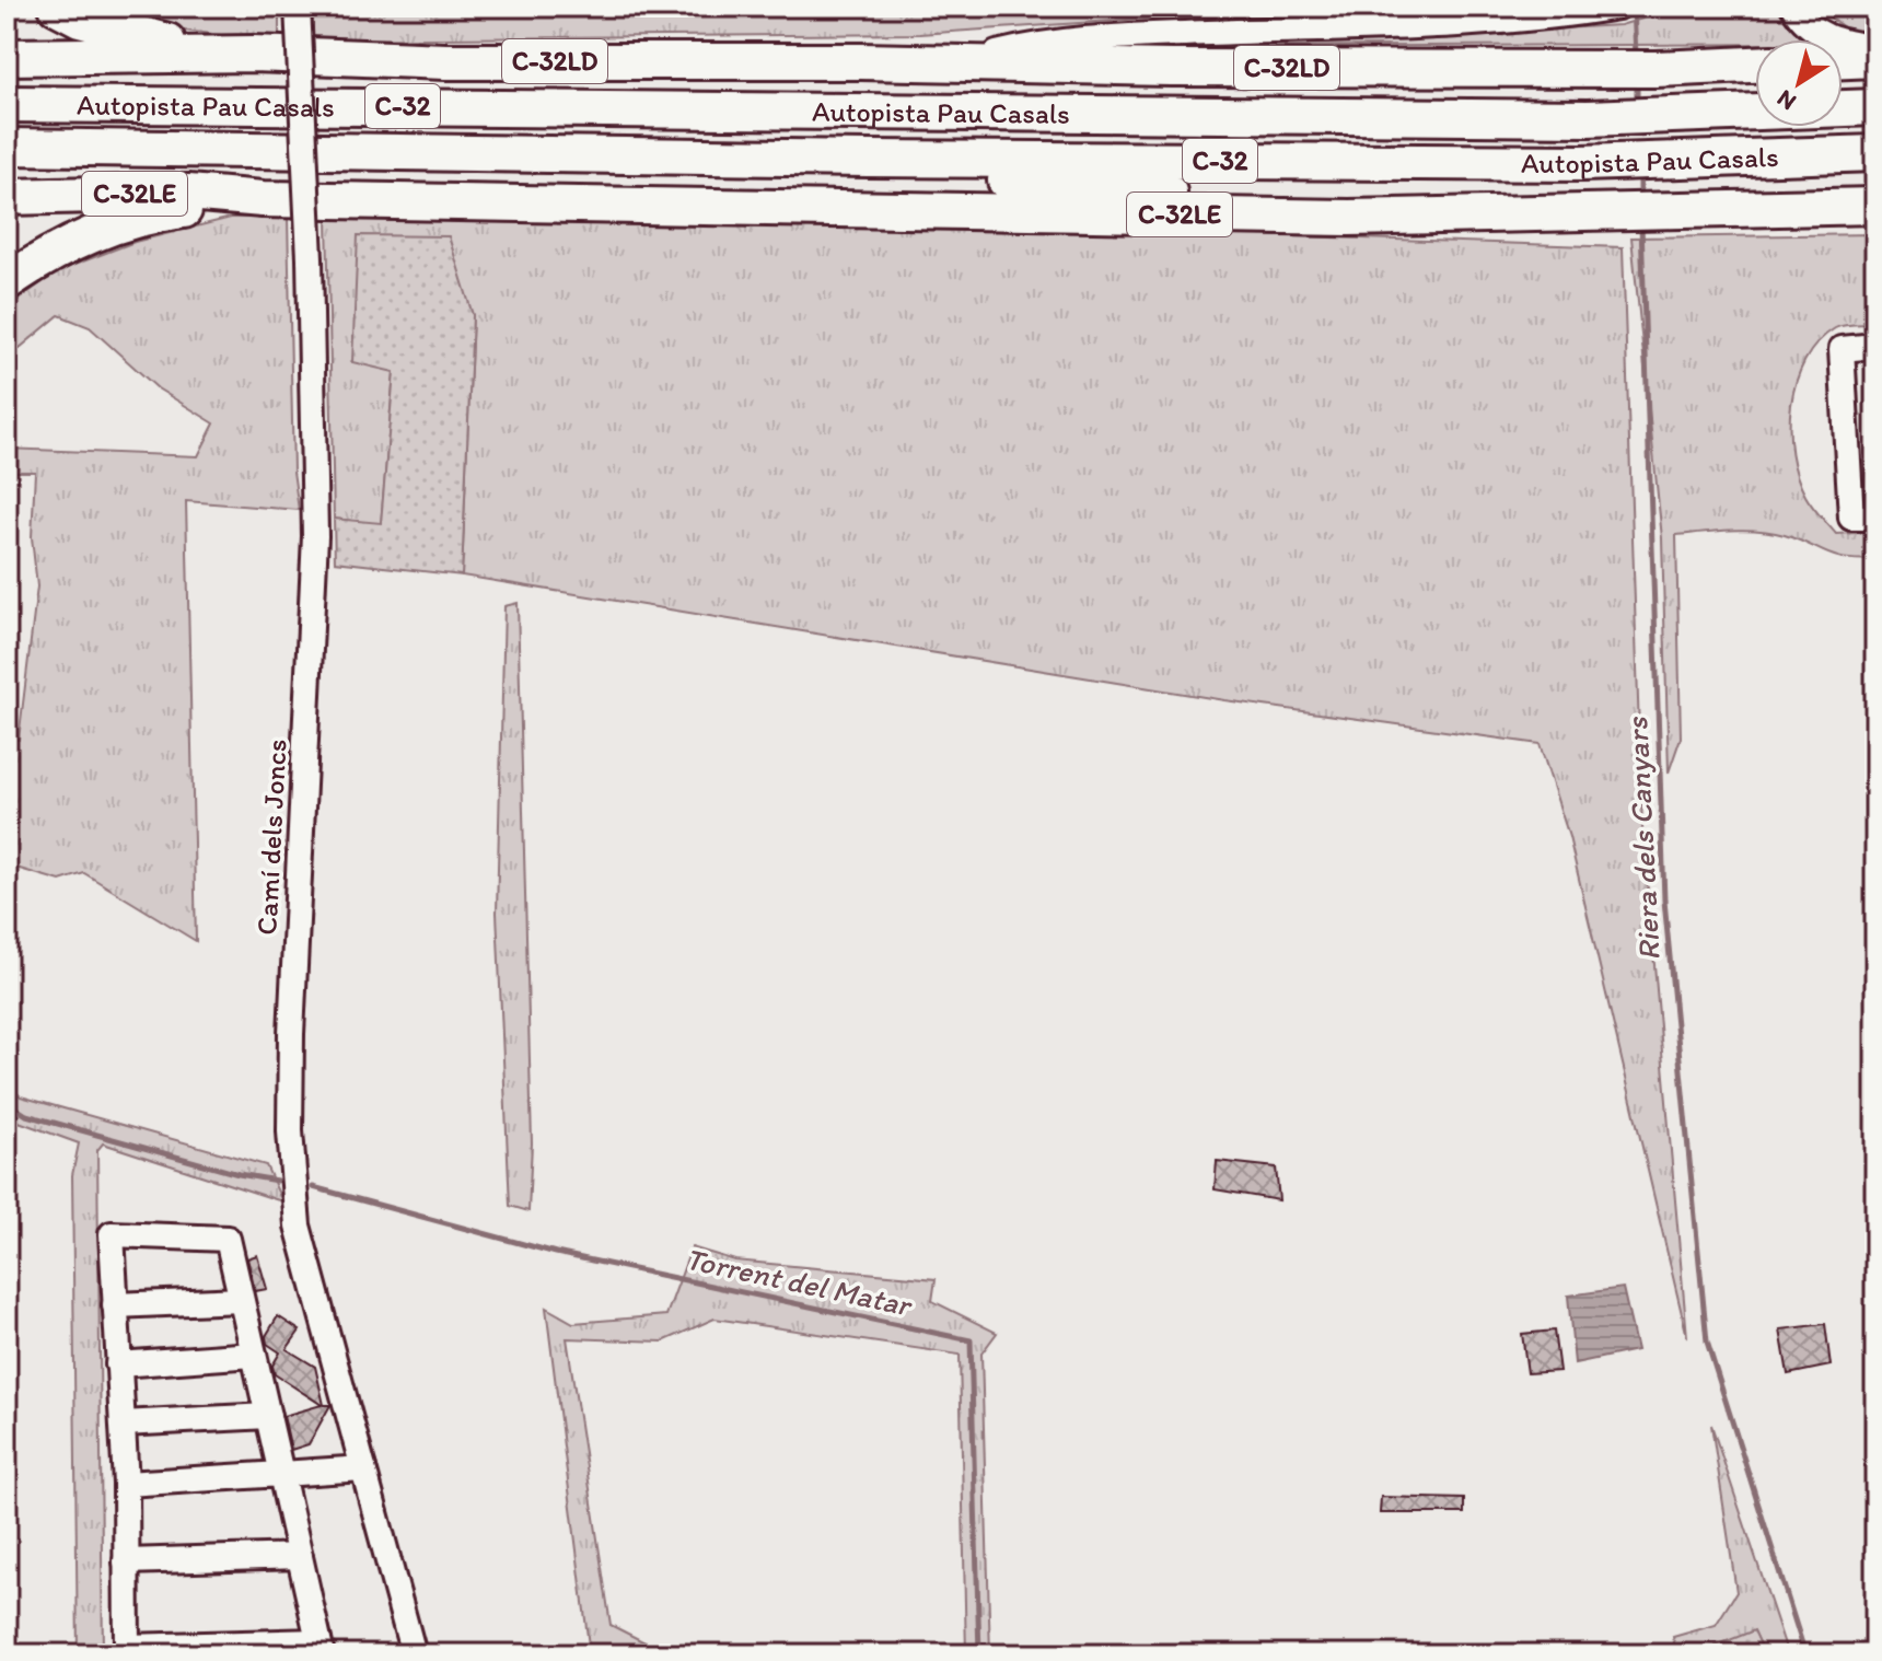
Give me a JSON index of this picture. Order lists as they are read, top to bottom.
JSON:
{
  "streets": {
    "highway": [
      "C-32LD",
      "Autopista Pau Casals",
      "C-32",
      "C-32LE"
    ],
    "street": ["Camí dels Joncs"]
  },
  "crossings": [
    ["C-32LD", "C-32"],
    ["Autopista Pau Casals", "C-32"],
    ["C-32", "C-32LE"]
  ],
  "water": ["Riera dels Canyars", "Torrent del Matar"],
  "north": "bottom left"
}
